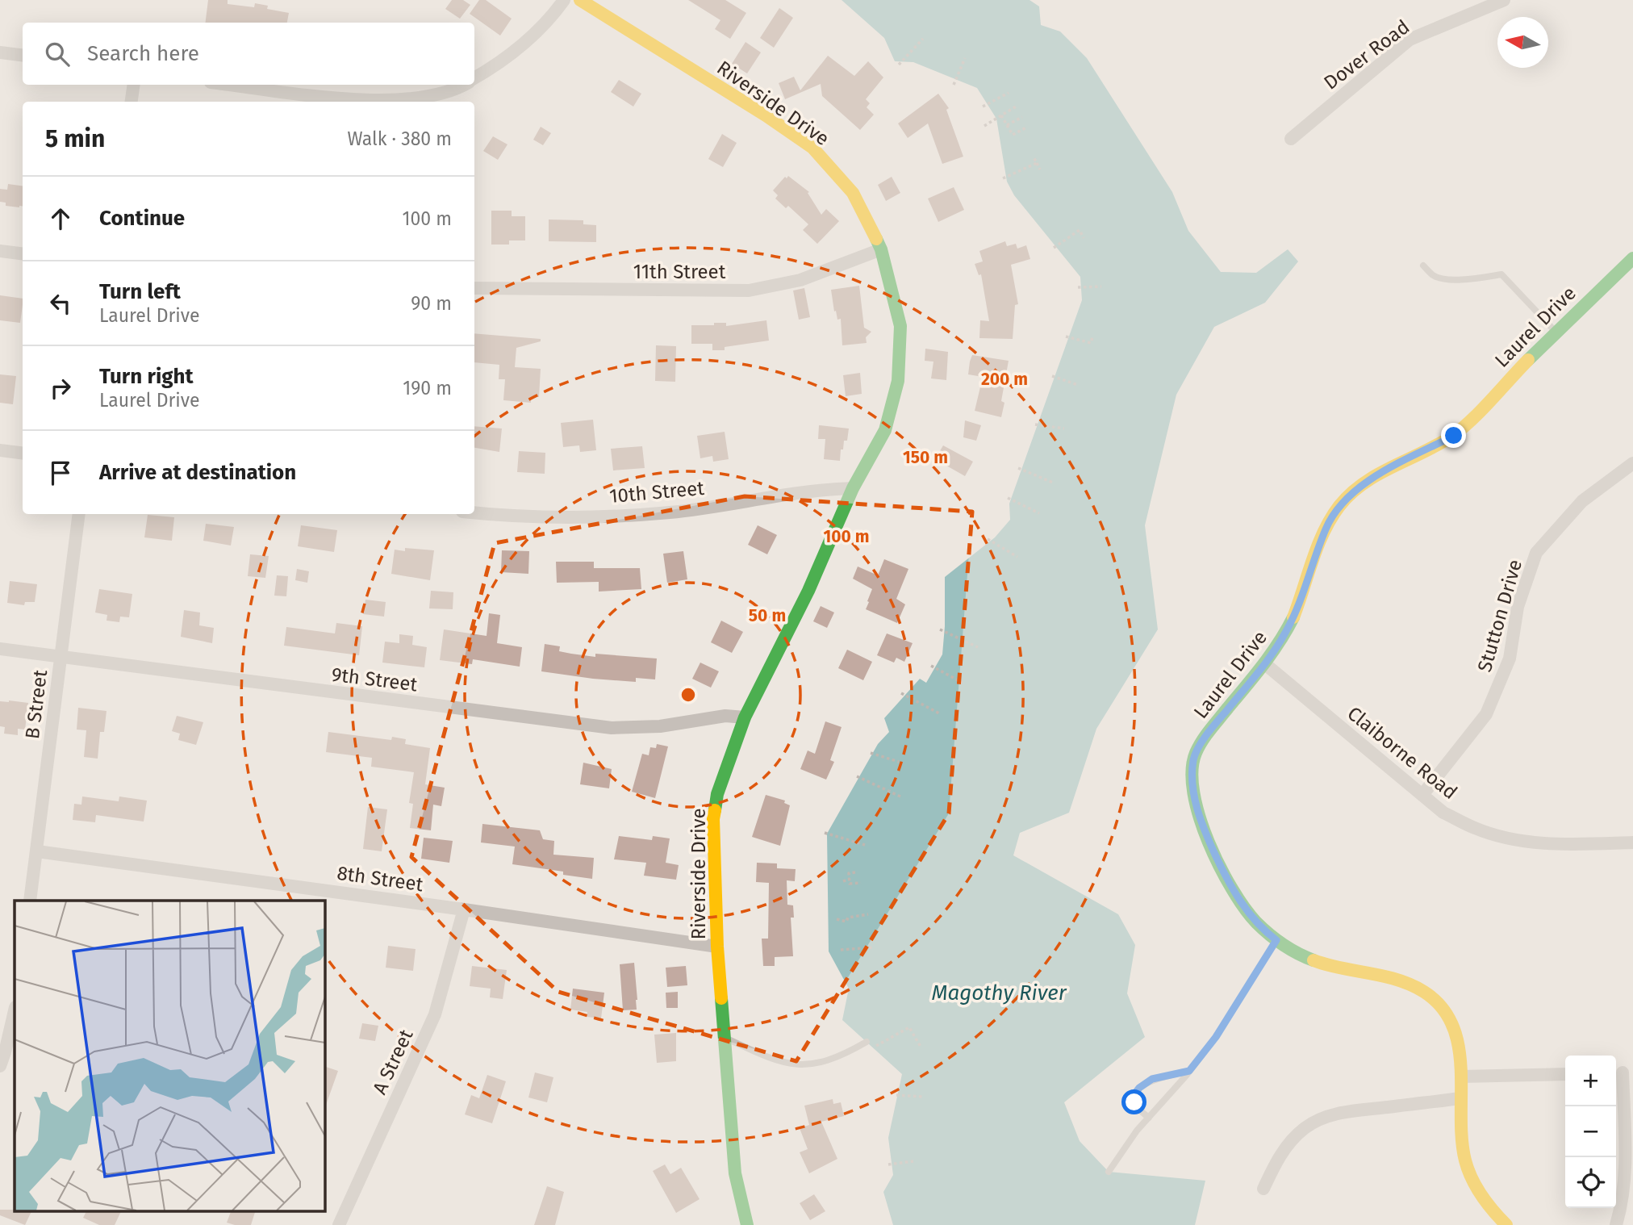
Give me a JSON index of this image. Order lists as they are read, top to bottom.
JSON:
{
  "streets": {
    "street": [
      "Dover Road",
      "Riverside Drive",
      "11th Street",
      "Laurel Drive",
      "10th Street",
      "Stutton Drive",
      "9th Street",
      "B Street",
      "Claiborne Road",
      "8th Street",
      "A Street"
    ]
  },
  "crossings": [
    ["Riverside Drive", "11th Street"],
    ["Riverside Drive", "10th Street"],
    ["Riverside Drive", "9th Street"],
    ["Riverside Drive", "8th Street"],
    ["Laurel Drive", "Claiborne Road"],
    ["Stutton Drive", "Claiborne Road"],
    ["9th Street", "B Street"],
    ["B Street", "8th Street"],
    ["8th Street", "A Street"]
  ],
  "water": ["Magothy River"],
  "north": "left",
  "page": {
    "search": "Search here",
    "heading": ["5 min", "Walk · 380 m"],
    "list": [
      ["Continue", "100 m"],
      ["Turn left", "Laurel Drive", "90 m"],
      ["Turn right", "Laurel Drive", "190 m"],
      "Arrive at destination"
    ],
    "map_buttons": ["+", "−"]
  },
  "rings": [
    "200 m",
    "150 m",
    "100 m",
    "50 m"
  ]
}
